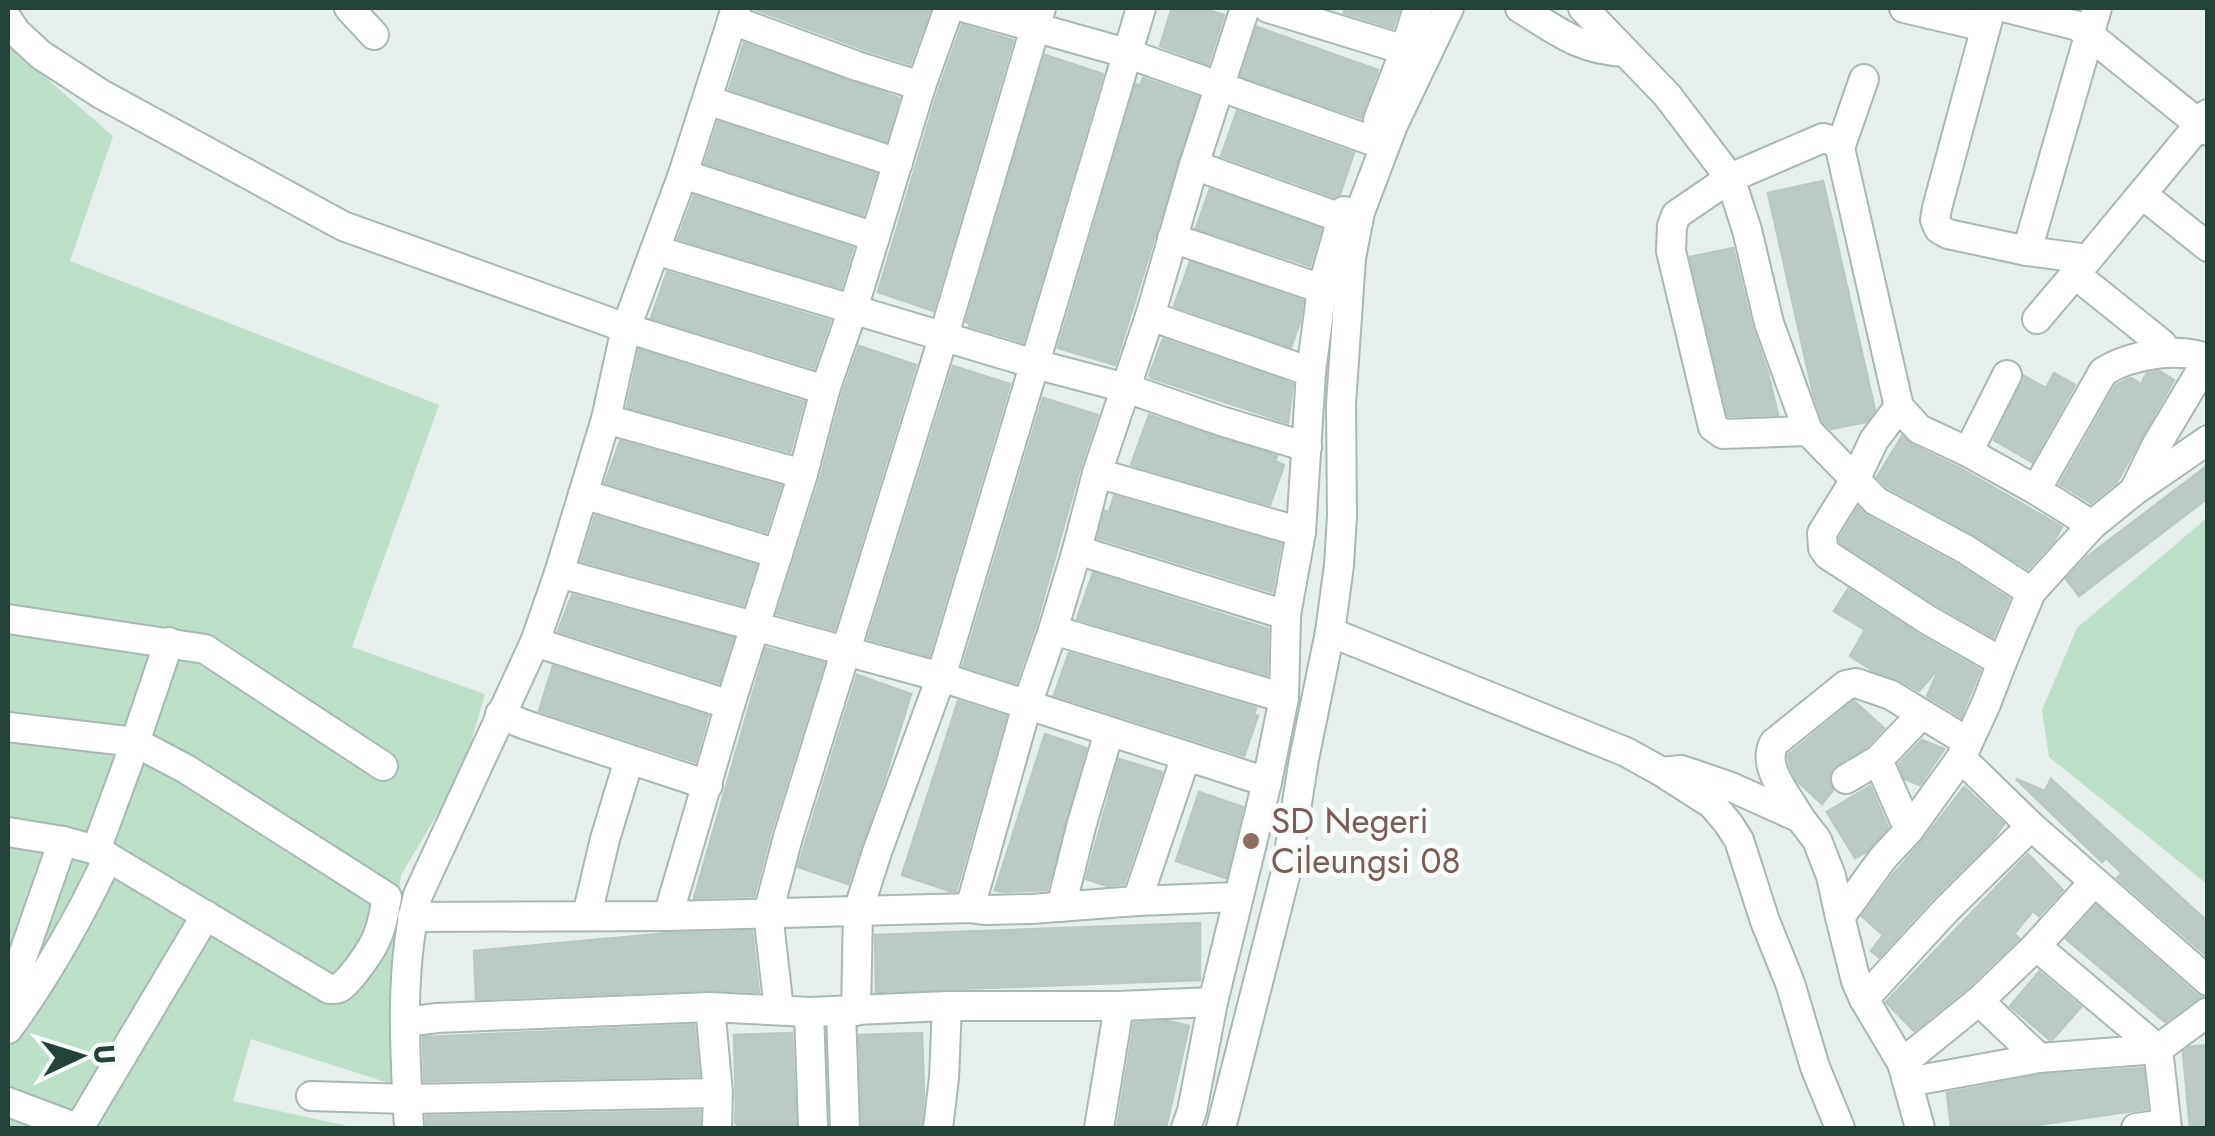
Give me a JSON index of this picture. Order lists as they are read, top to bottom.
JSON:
{
  "places": ["SD Negeri Cileungsi 08"],
  "north": "right"
}
